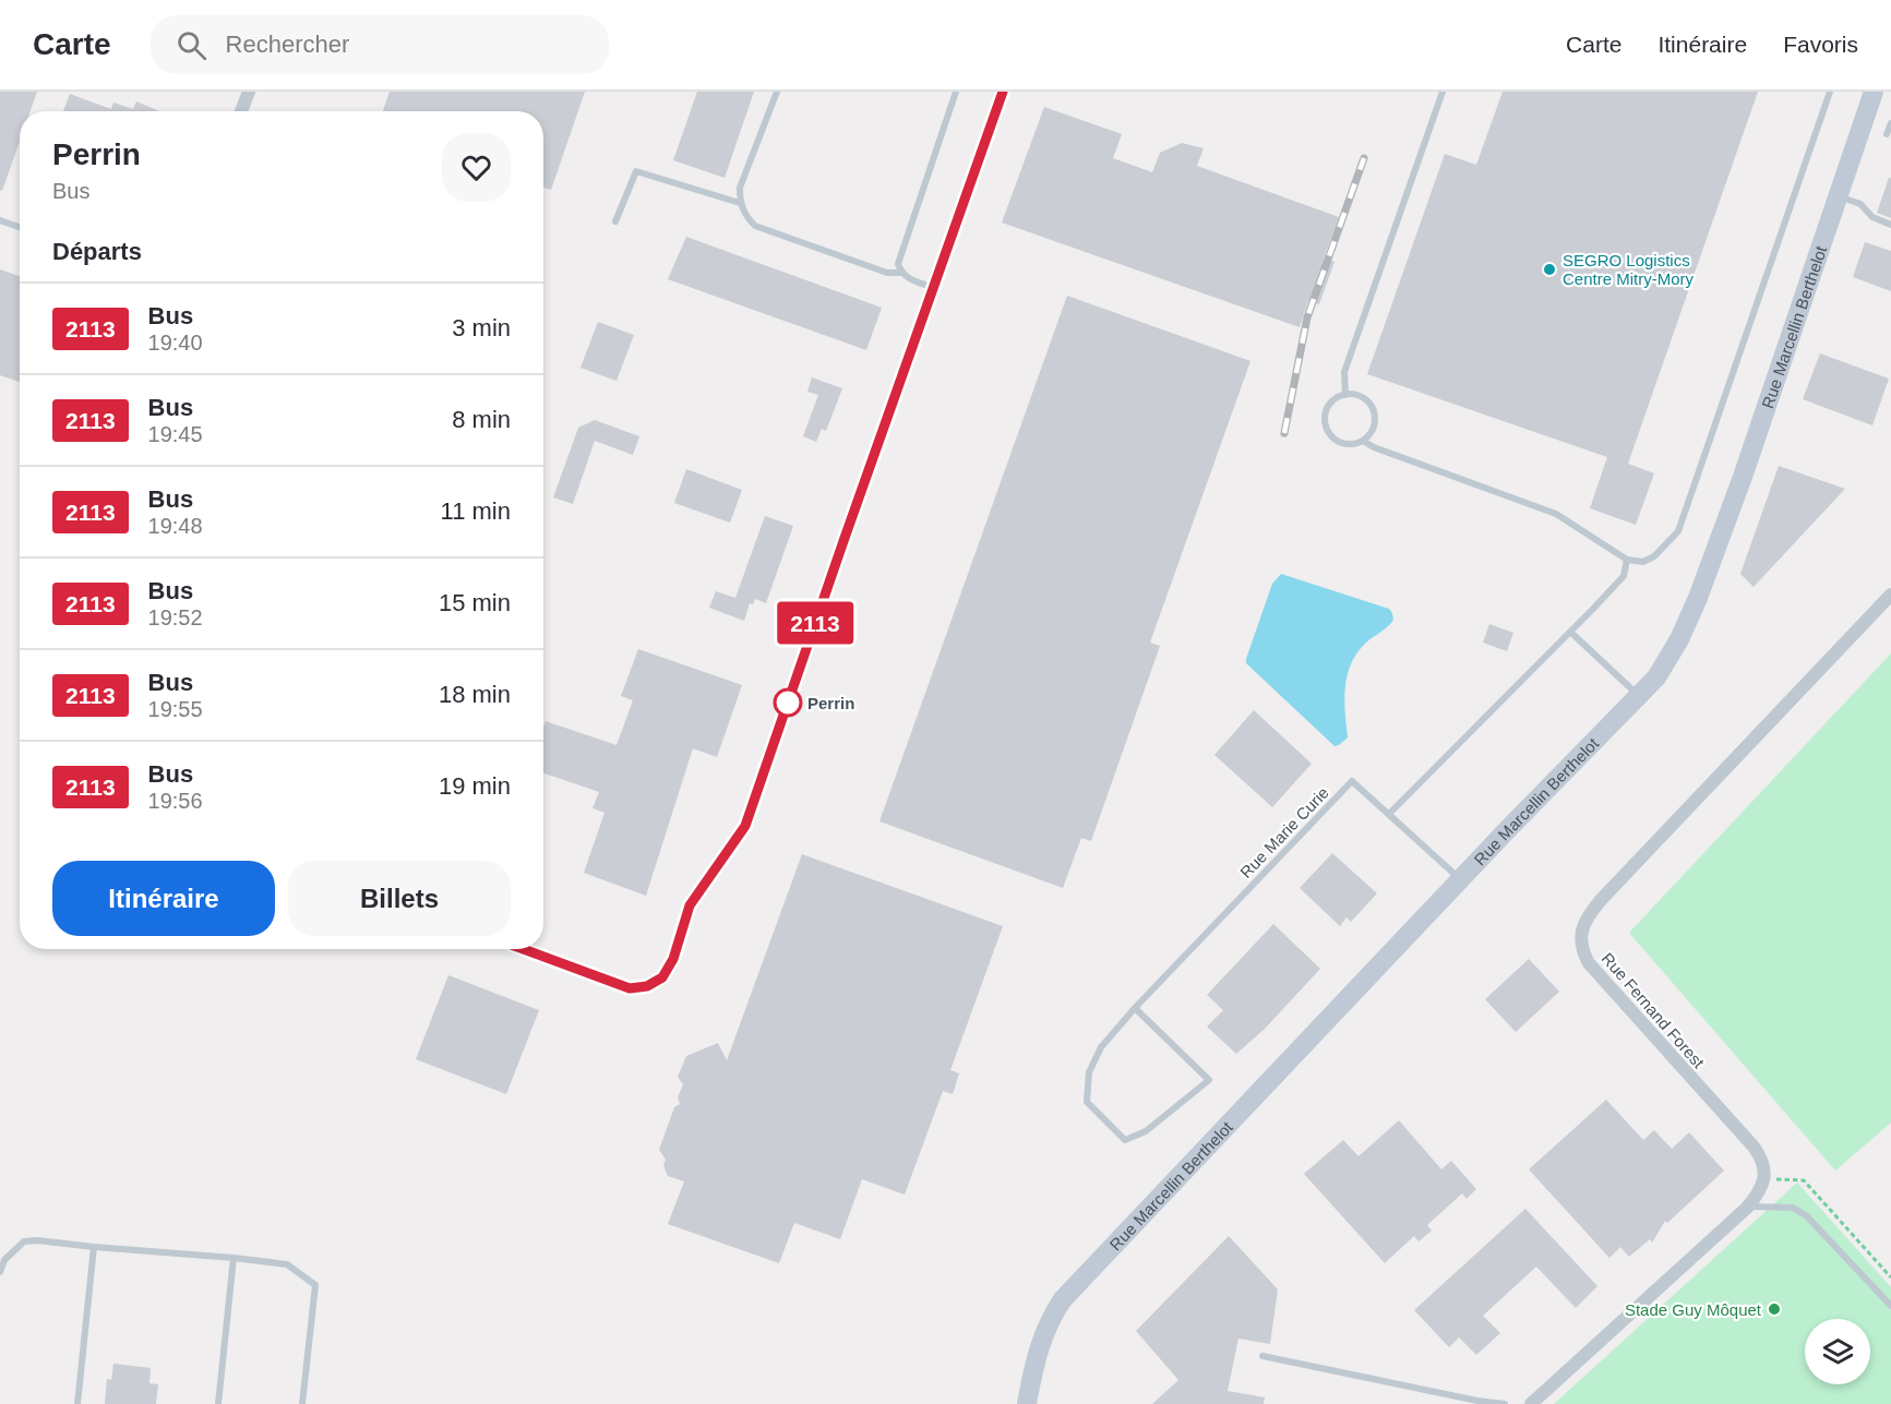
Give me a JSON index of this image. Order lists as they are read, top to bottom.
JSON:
{
  "streets": {
    "street": ["Rue Marcellin Berthelot", "Rue Fernand Forest"],
    "lane": ["Rue Marie Curie"]
  },
  "crossings": [
    ["Rue Marcellin Berthelot", "Rue Marie Curie"]
  ],
  "places": ["SEGRO Logistics Centre Mitry-Mory", "Perrin", "Stade Guy Môquet"],
  "lines": ["bus line 2113"],
  "page": {
    "header": "Carte",
    "search": "Rechercher",
    "nav": ["Carte", "Itinéraire", "Favoris"],
    "on_map": "2113",
    "heading": [
      ["Perrin", "Bus"],
      "Départs"
    ],
    "list": [
      {
        "mark": "2113",
        "name": "Bus",
        "note": "19:40",
        "value": "3 min"
      },
      {
        "mark": "2113",
        "name": "Bus",
        "note": "19:45",
        "value": "8 min"
      },
      {
        "mark": "2113",
        "name": "Bus",
        "note": "19:48",
        "value": "11 min"
      },
      {
        "mark": "2113",
        "name": "Bus",
        "note": "19:52",
        "value": "15 min"
      },
      {
        "mark": "2113",
        "name": "Bus",
        "note": "19:55",
        "value": "18 min"
      },
      {
        "mark": "2113",
        "name": "Bus",
        "note": "19:56",
        "value": "19 min"
      }
    ],
    "buttons": ["Itinéraire", "Billets"]
  }
}
